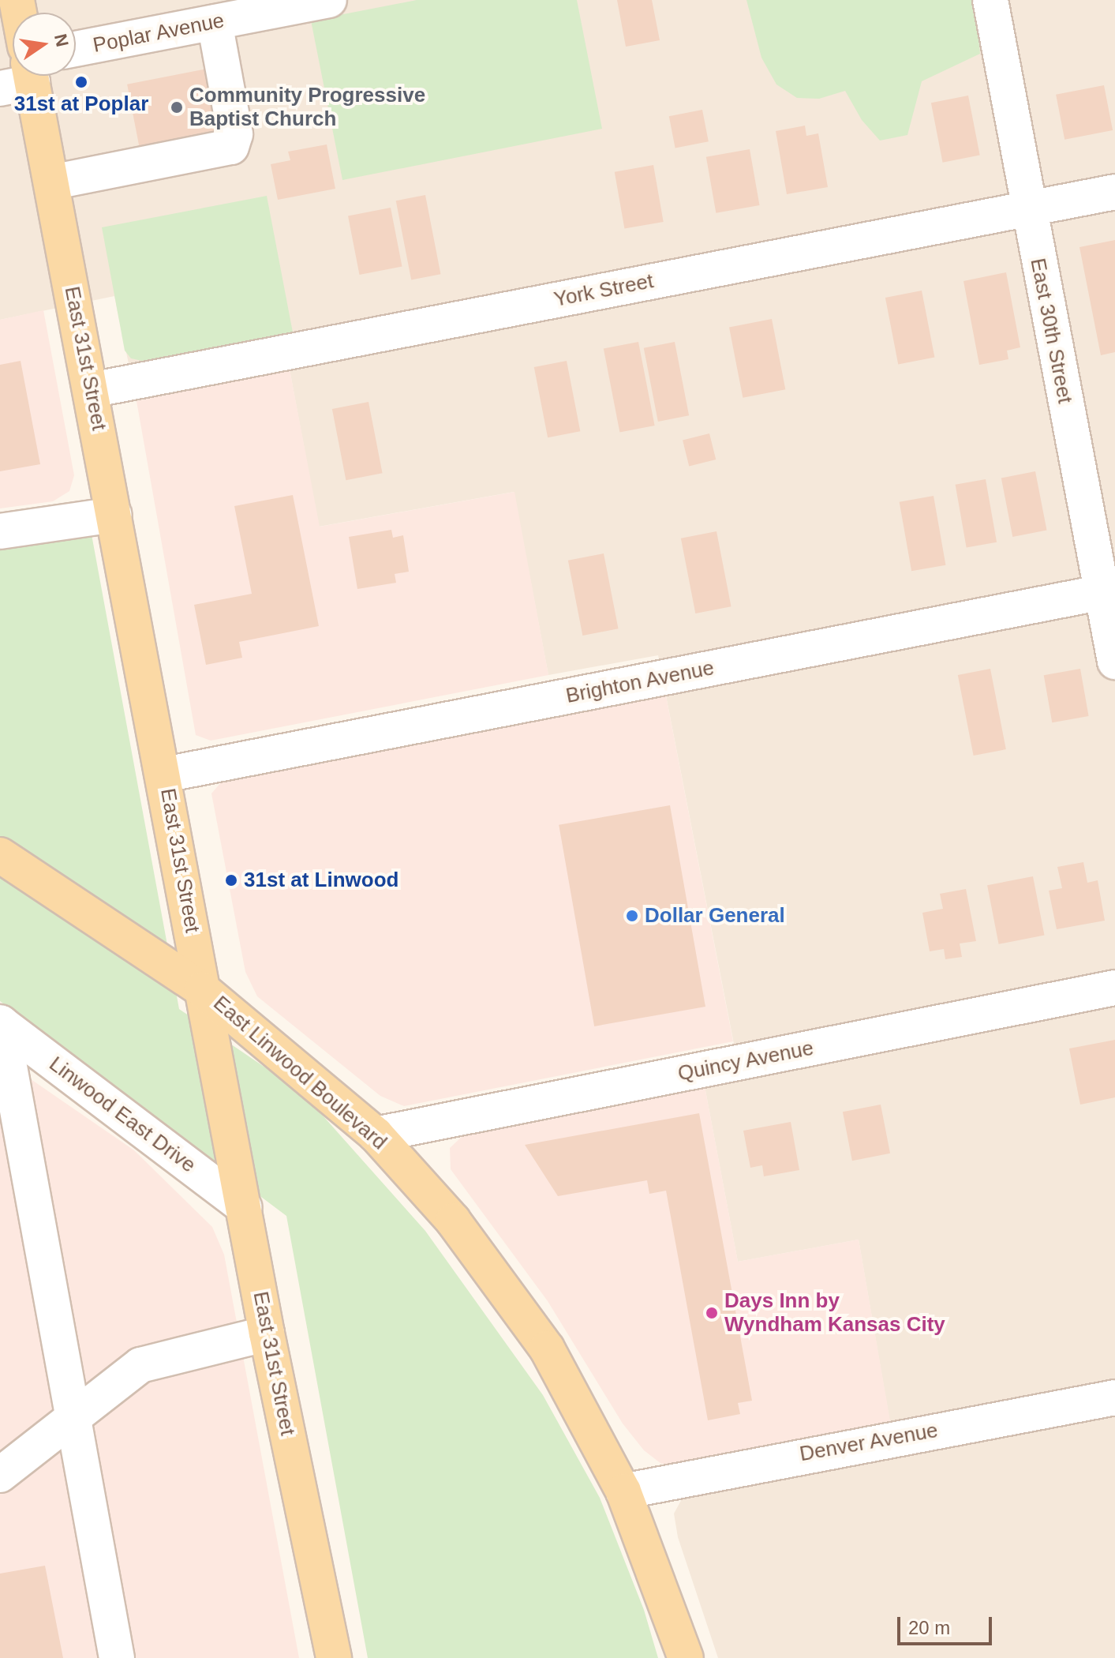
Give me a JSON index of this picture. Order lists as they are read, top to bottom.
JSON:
{
  "streets": {
    "main road": ["East 31st Street", "East Linwood Boulevard"],
    "street": [
      "Poplar Avenue",
      "York Street",
      "East 30th Street",
      "Brighton Avenue",
      "Quincy Avenue",
      "Linwood East Drive",
      "Denver Avenue"
    ]
  },
  "crossings": [
    ["York Street", "East 30th Street"],
    ["York Street", "East 31st Street"],
    ["East 30th Street", "Brighton Avenue"],
    ["East 31st Street", "Brighton Avenue"],
    ["East 31st Street", "East Linwood Boulevard"],
    ["East 31st Street", "Linwood East Drive"],
    ["Quincy Avenue", "East Linwood Boulevard"],
    ["East Linwood Boulevard", "Denver Avenue"]
  ],
  "places": [
    "31st at Poplar",
    "Community Progressive Baptist Church",
    "31st at Linwood",
    "Dollar General",
    "Days Inn by Wyndham Kansas City"
  ],
  "scale_bar": "20 m",
  "north": "right"
}
